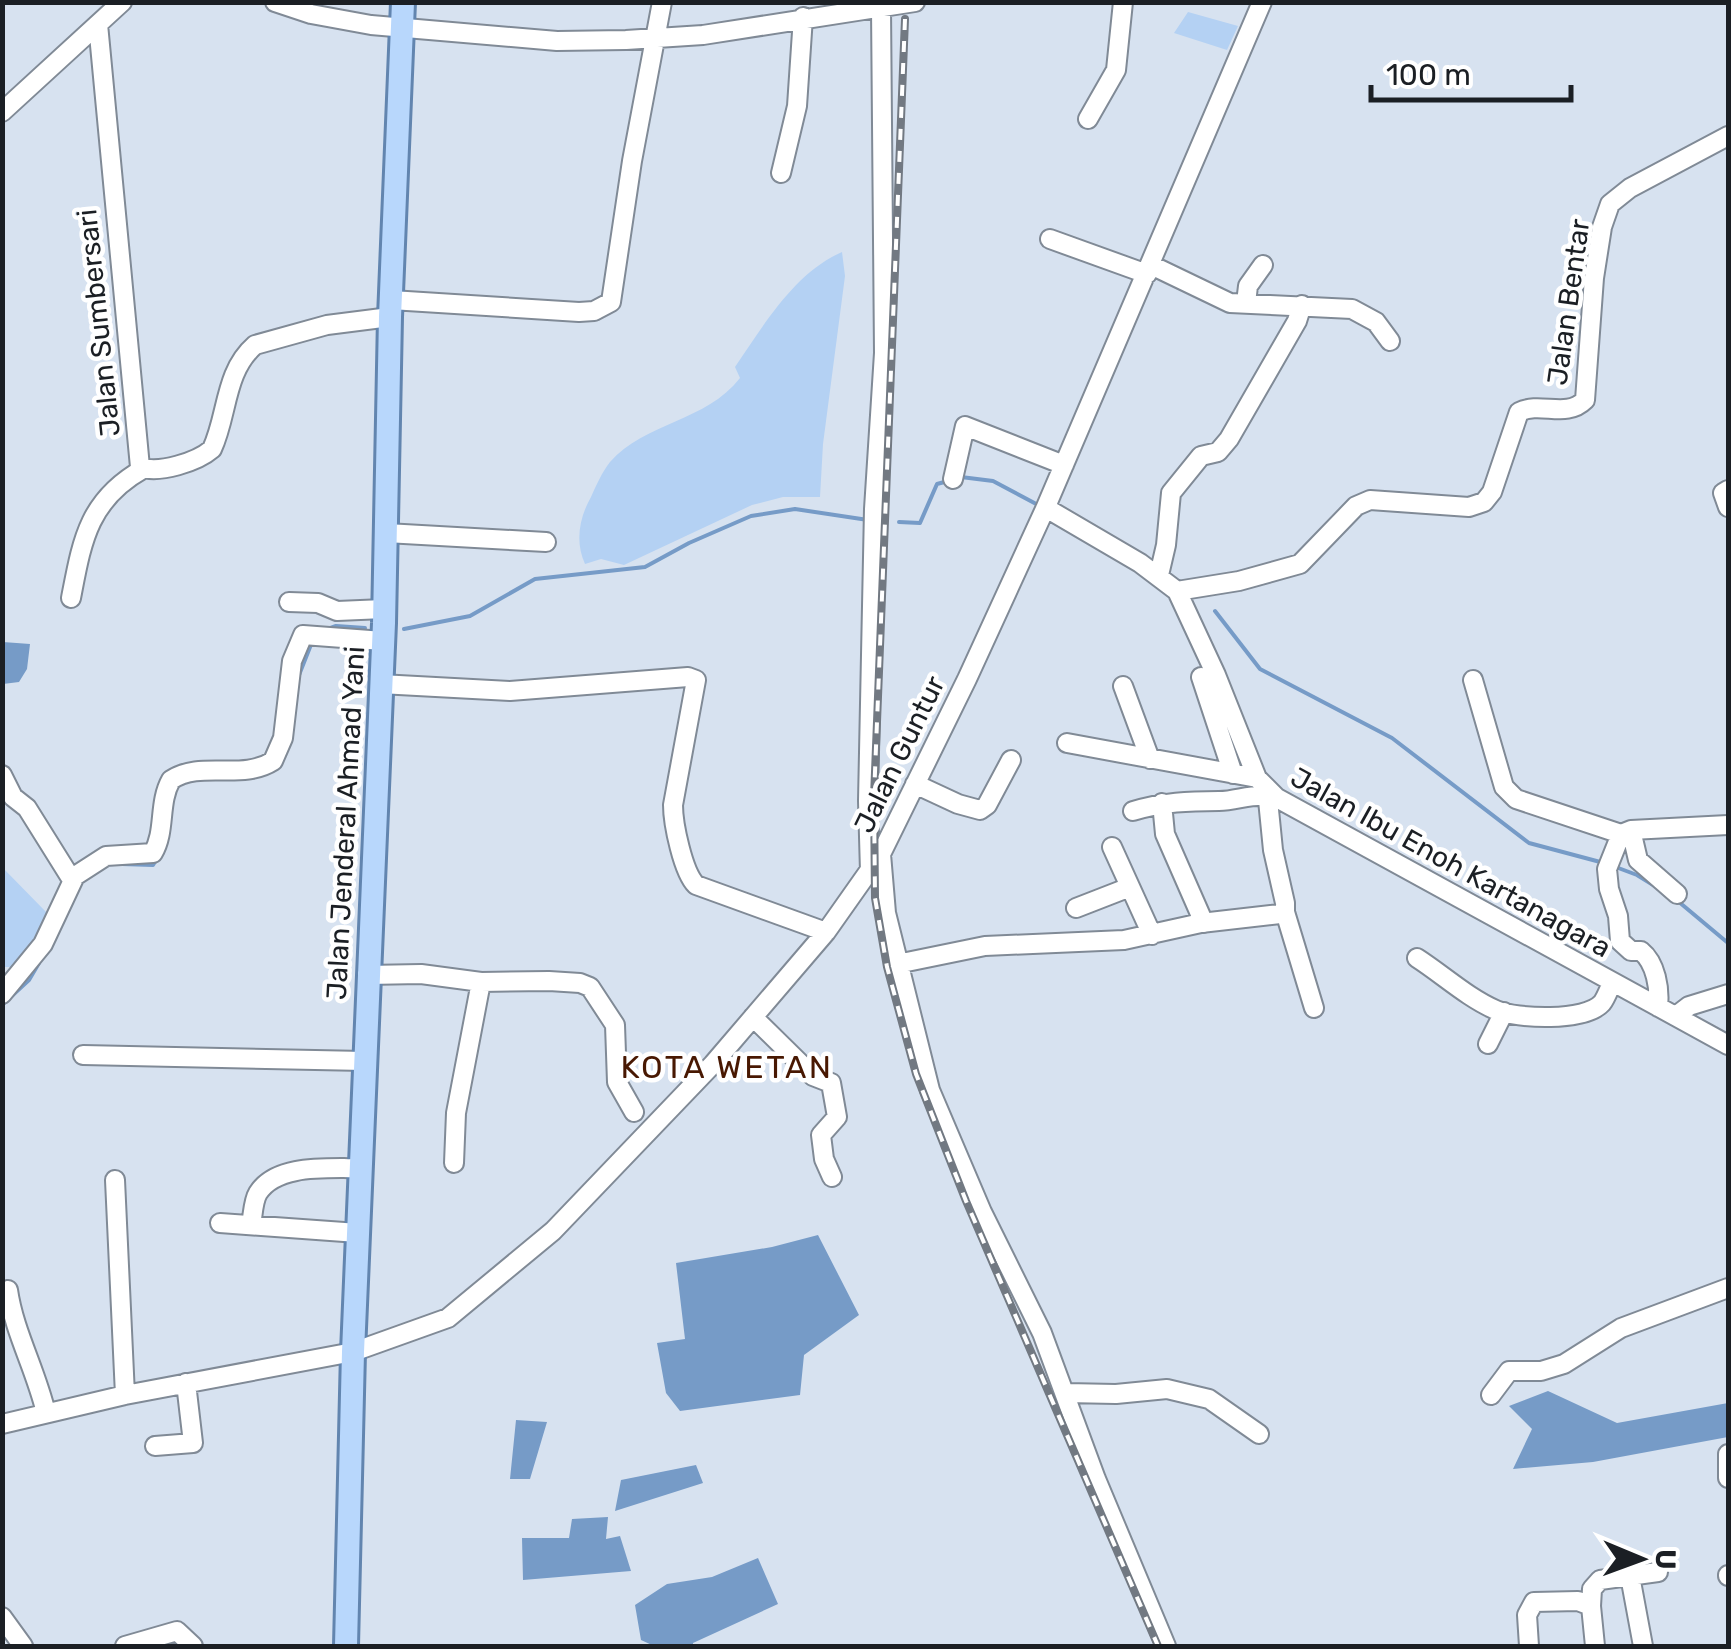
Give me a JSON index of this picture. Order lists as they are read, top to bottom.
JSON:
{
  "streets": {
    "main road": ["Jalan Jenderal Ahmad Yani"],
    "street": [
      "Jalan Bentar",
      "Jalan Sumbersari",
      "Jalan Guntur",
      "Jalan Ibu Enoh Kartanagara"
    ]
  },
  "crossings": [
    ["Jalan Bentar", "Jalan Ibu Enoh Kartanagara"],
    ["Jalan Sumbersari", "Jalan Jenderal Ahmad Yani"],
    ["Jalan Guntur", "Jalan Jenderal Ahmad Yani"],
    ["Jalan Guntur", "Jalan Ibu Enoh Kartanagara"]
  ],
  "districts": ["KOTA WETAN"],
  "scale_bar": "100 m",
  "north": "right"
}
